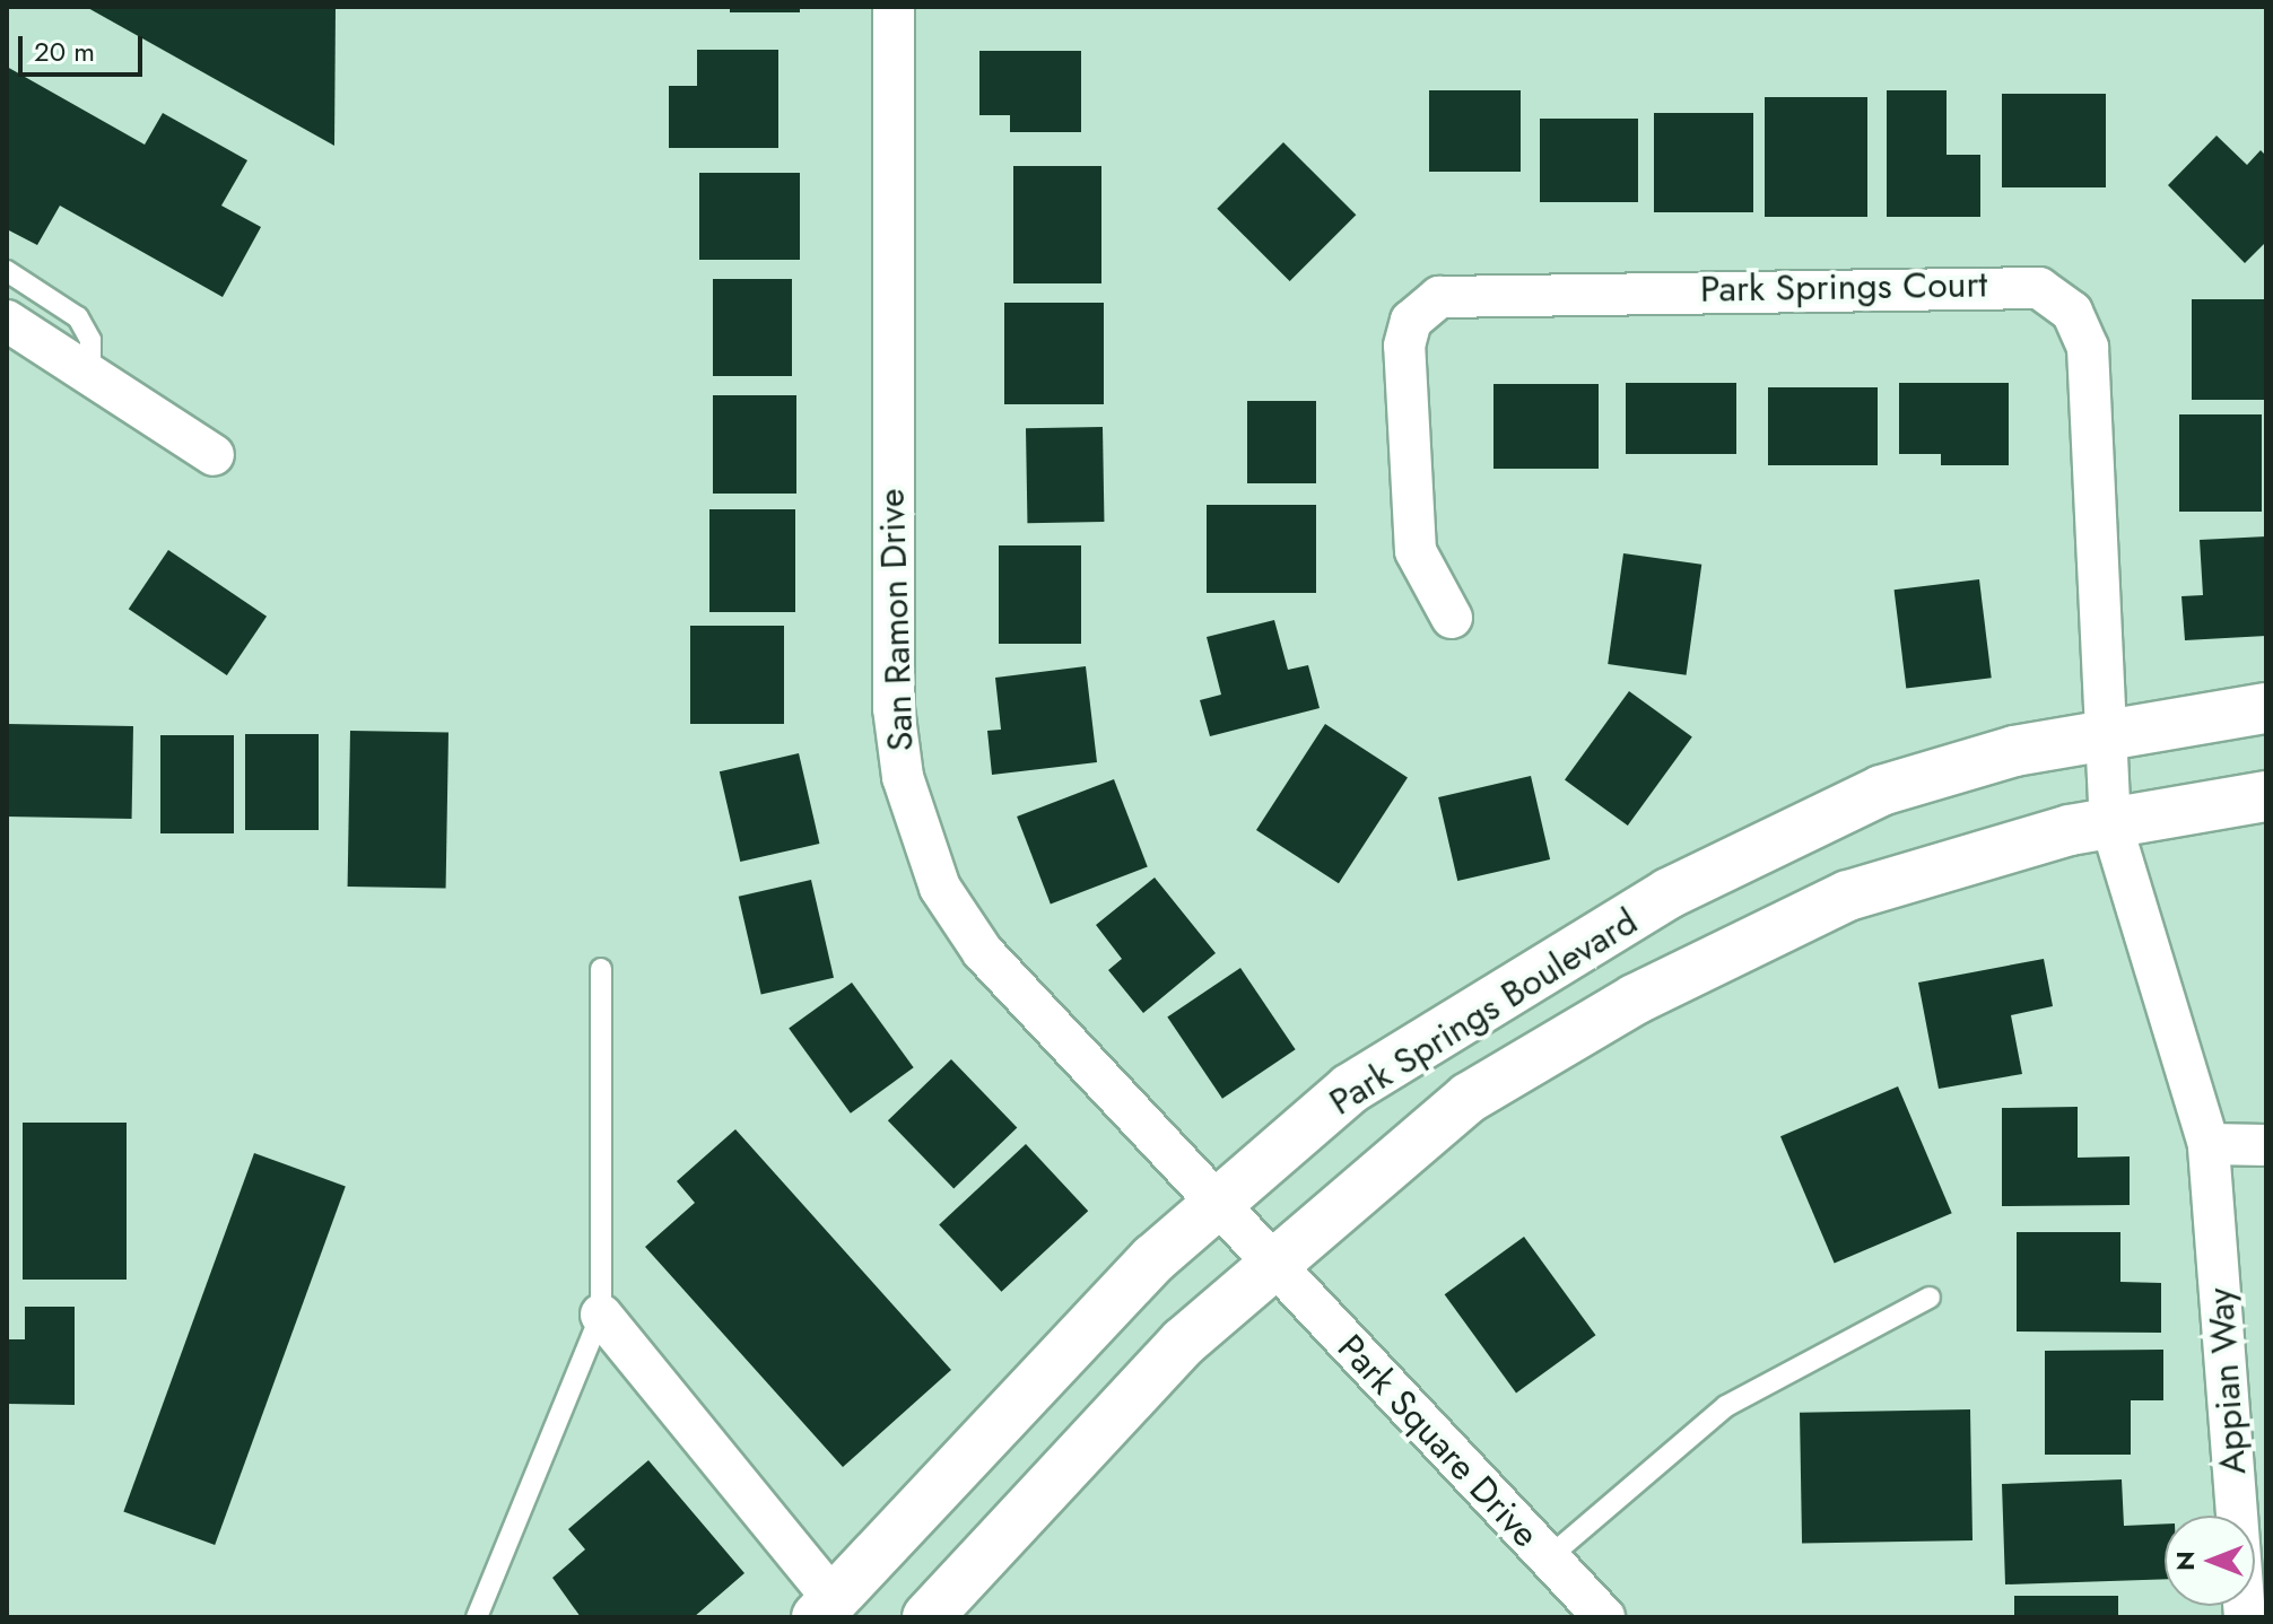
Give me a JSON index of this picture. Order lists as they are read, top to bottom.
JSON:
{
  "streets": {
    "main road": ["Park Springs Boulevard"],
    "street": [
      "Park Springs Court",
      "San Ramon Drive",
      "Appian Way",
      "Park Square Drive"
    ]
  },
  "crossings": [
    ["Park Springs Court", "Park Springs Boulevard"],
    ["Park Springs Court", "Appian Way"],
    ["San Ramon Drive", "Park Springs Boulevard"],
    ["San Ramon Drive", "Park Square Drive"],
    ["Park Springs Boulevard", "Appian Way"],
    ["Park Springs Boulevard", "Park Square Drive"]
  ],
  "scale_bar": "20 m",
  "north": "left"
}
